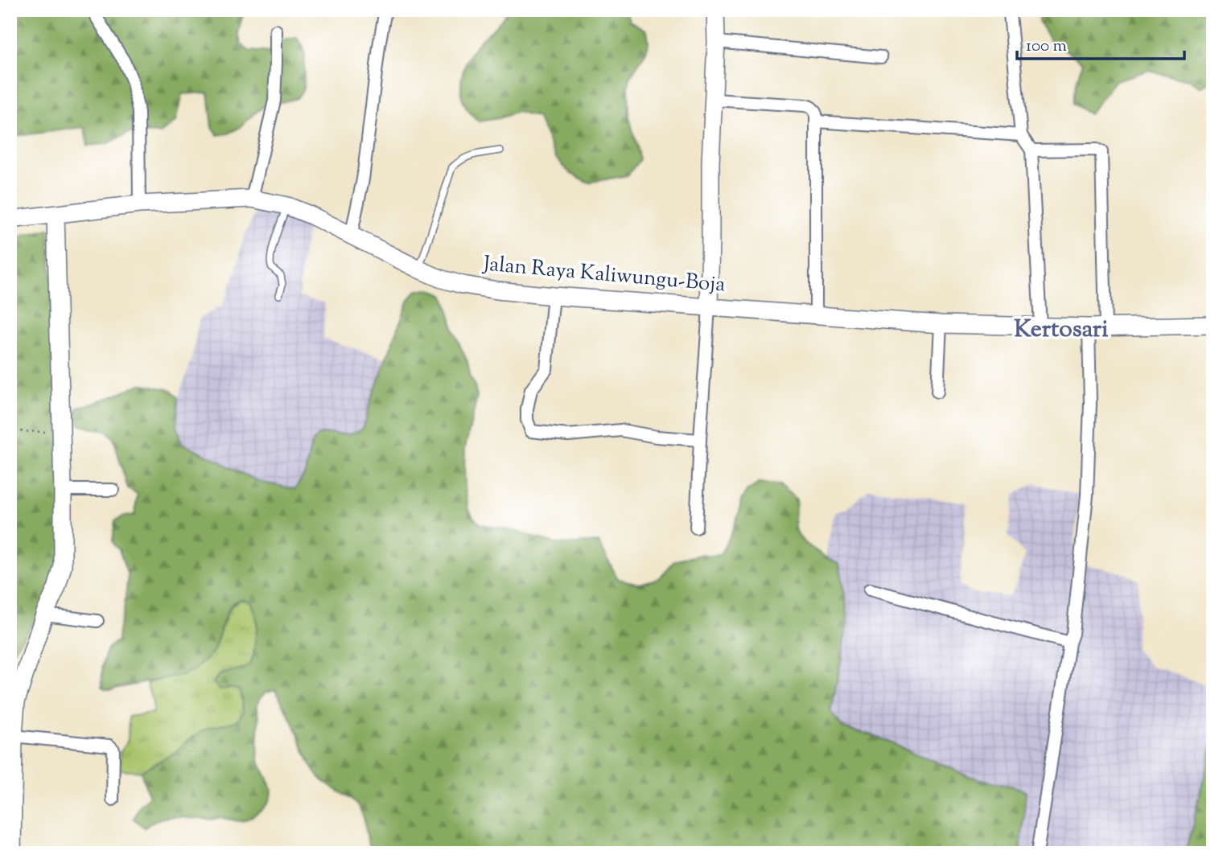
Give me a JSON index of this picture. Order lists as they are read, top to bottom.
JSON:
{
  "streets": {
    "main road": ["Jalan Raya Kaliwungu-Boja"]
  },
  "districts": ["Kertosari"],
  "scale_bar": "100 m"
}
